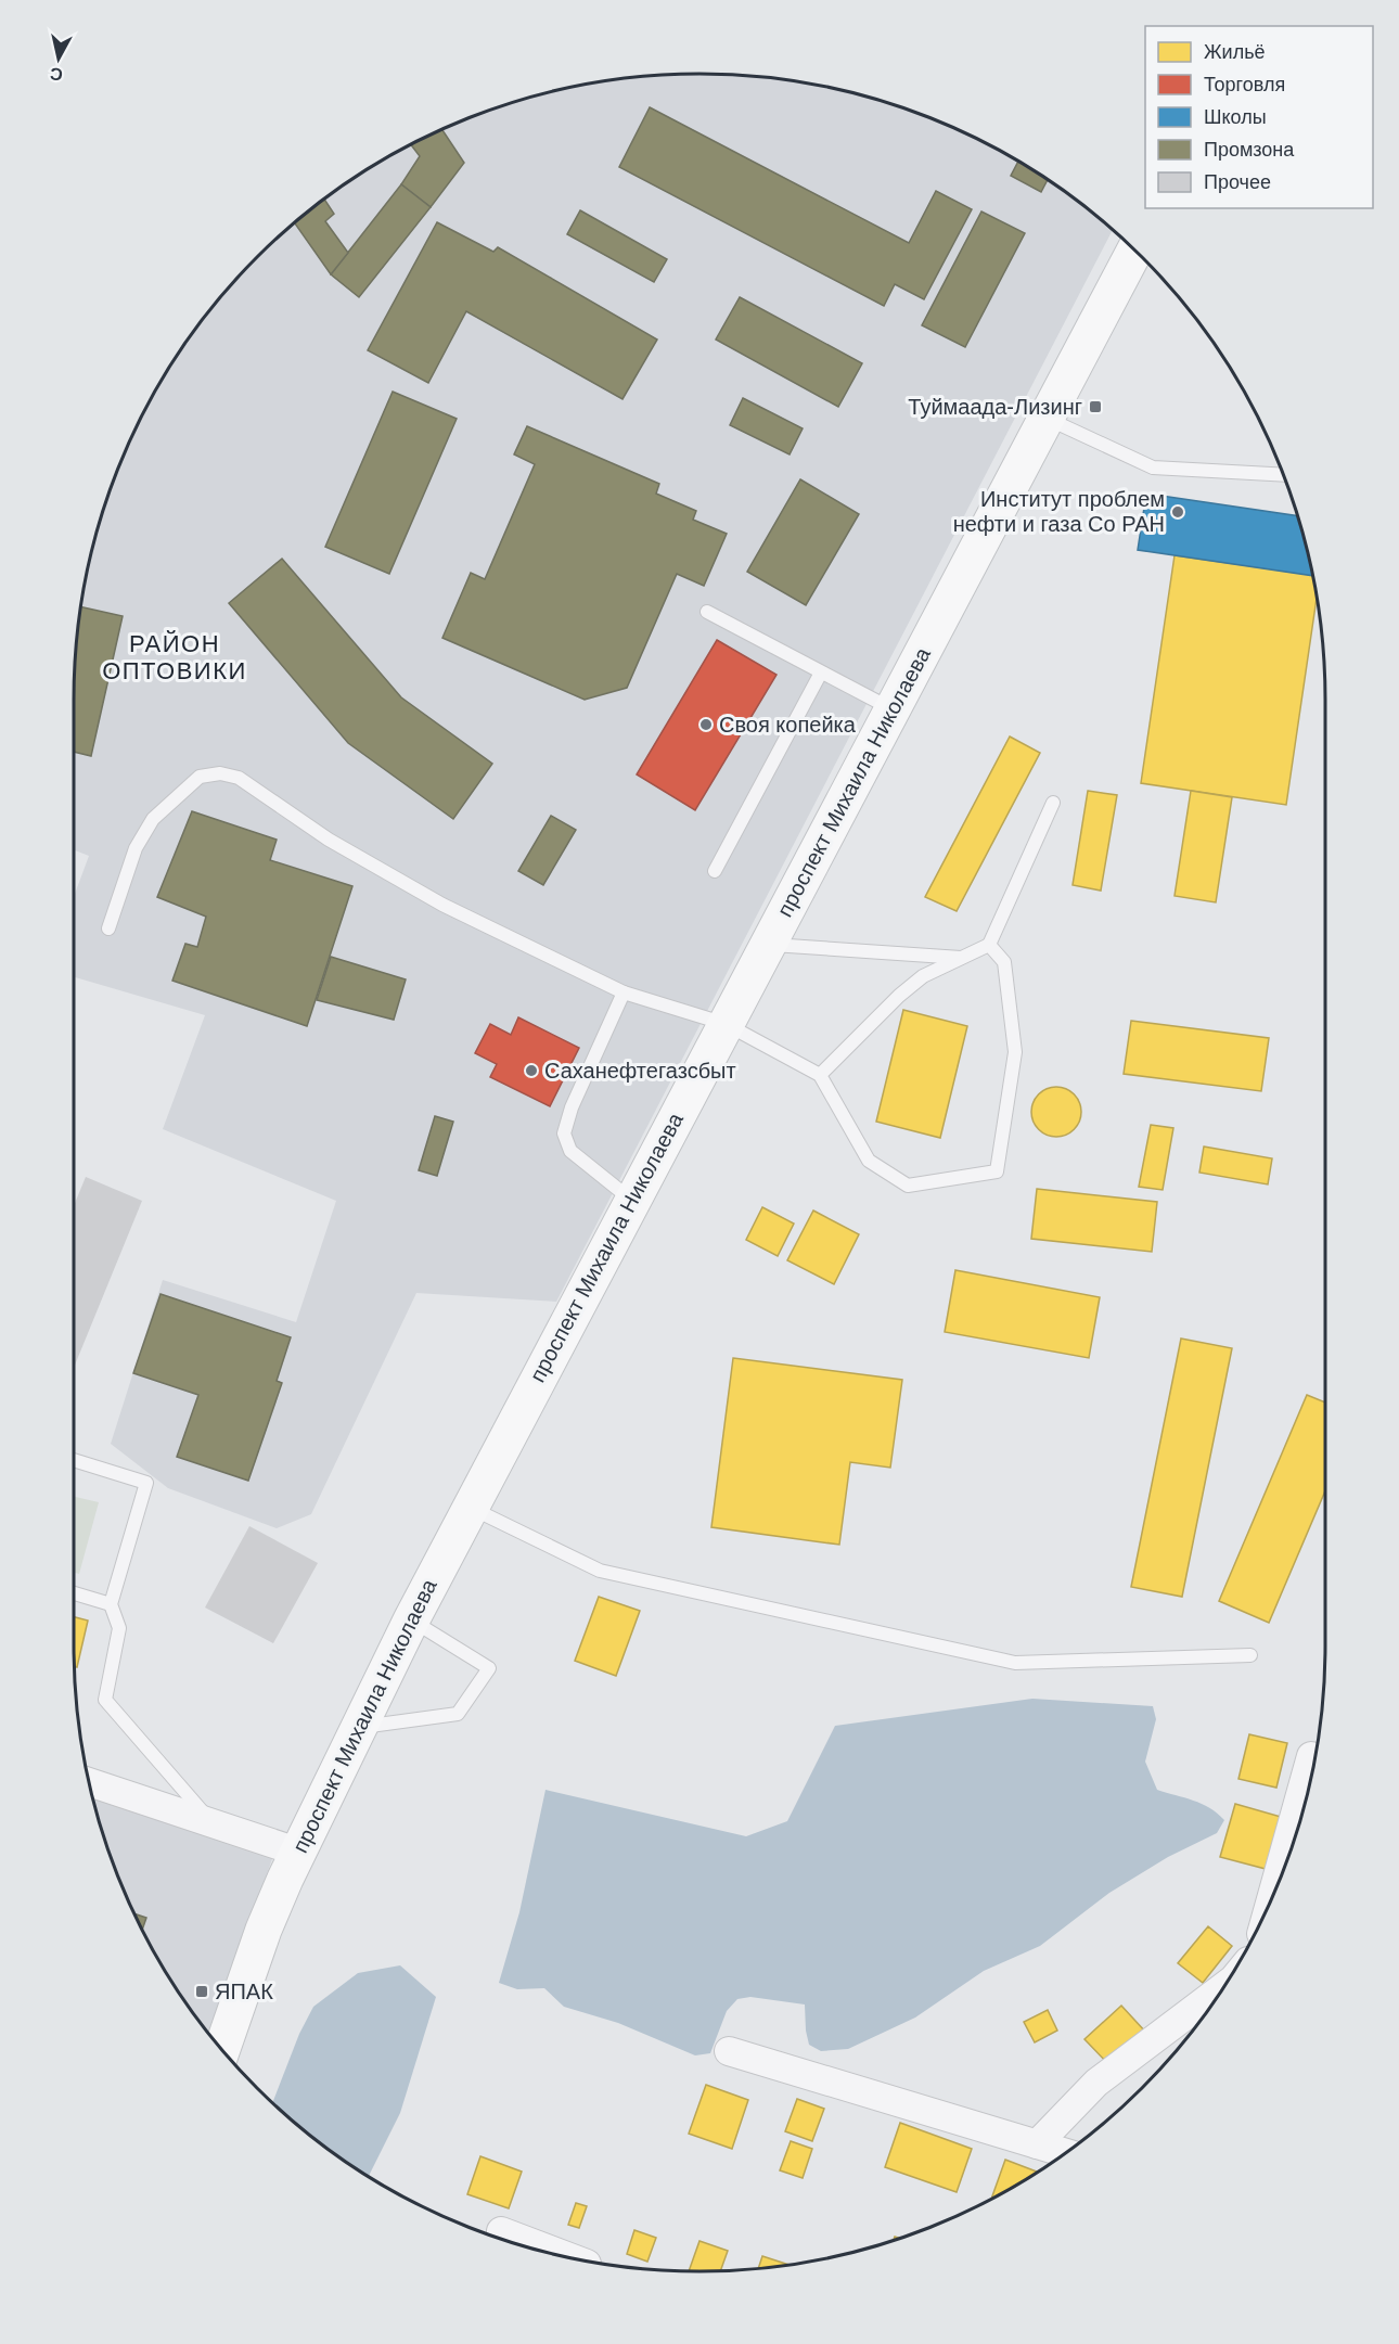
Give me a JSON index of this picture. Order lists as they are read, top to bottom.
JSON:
{
  "streets": {
    "main road": ["проспект Михаила Николаева"]
  },
  "districts": ["РАЙОН ОПТОВИКИ"],
  "places": {
    "transit": ["Туймаада-Лизинг", "ЯПАК"],
    "other": ["Институт проблем нефти и газа Со РАН", "Своя копейка", "Саханефтегазсбыт"]
  },
  "legend": [
    "Жильё",
    "Торговля",
    "Школы",
    "Промзона",
    "Прочее"
  ],
  "north": "bottom"
}
